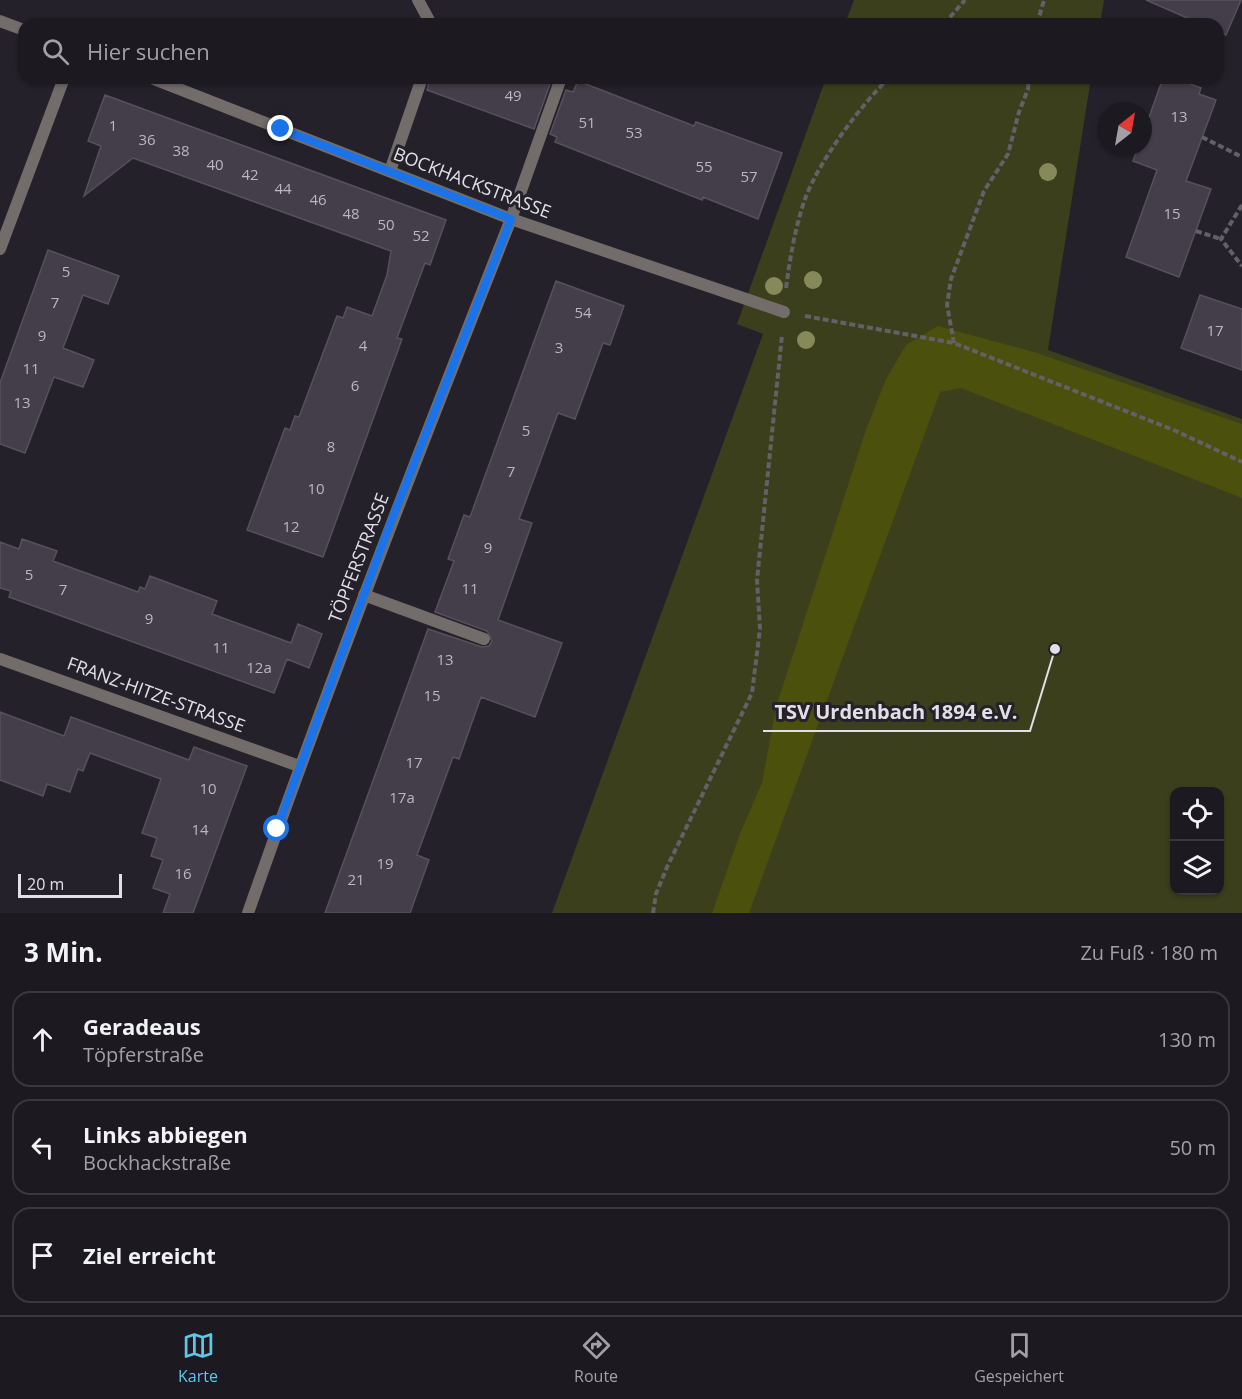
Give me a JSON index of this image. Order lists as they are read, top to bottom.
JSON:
{
  "streets": {
    "street": ["BOCKHACKSTRASSE", "TÖPFERSTRASSE", "FRANZ-HITZE-STRASSE"]
  },
  "crossings": [
    ["BOCKHACKSTRASSE", "TÖPFERSTRASSE"],
    ["TÖPFERSTRASSE", "FRANZ-HITZE-STRASSE"]
  ],
  "places": ["TSV Urdenbach 1894 e.V."],
  "house_numbers": [
    "49",
    "13",
    "51",
    "1",
    "53",
    "36",
    "38",
    "40",
    "55",
    "42",
    "57",
    "44",
    "46",
    "48",
    "15",
    "50",
    "52",
    "5",
    "7",
    "54",
    "17",
    "9",
    "4",
    "3",
    "11",
    "6",
    "13",
    "5",
    "8",
    "7",
    "10",
    "12",
    "9",
    "5",
    "11",
    "7",
    "9",
    "11",
    "13",
    "12a",
    "15",
    "17",
    "10",
    "17a",
    "14",
    "19",
    "16",
    "21"
  ],
  "scale_bar": "20 m",
  "north": "top right",
  "page": {
    "search": "Hier suchen",
    "scale": "20 m",
    "heading": ["3 Min.", "Zu Fuß · 180 m"],
    "list": [
      ["Geradeaus", "Töpferstraße", "130 m"],
      ["Links abbiegen", "Bockhackstraße", "50 m"],
      "Ziel erreicht"
    ],
    "nav": ["Karte", "Route", "Gespeichert"]
  }
}
